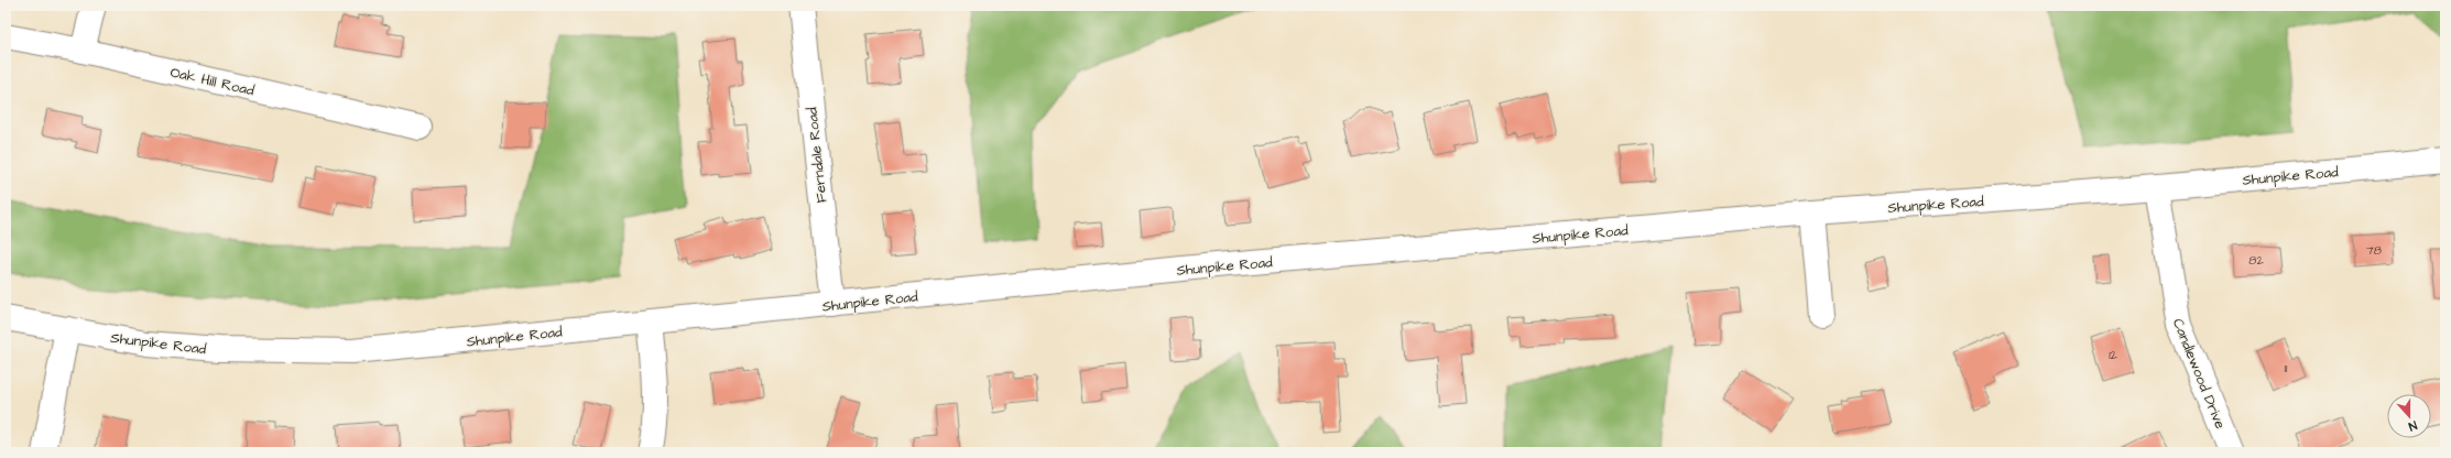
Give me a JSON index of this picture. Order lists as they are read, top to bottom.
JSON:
{
  "streets": {
    "main road": [
      "Oak Hill Road",
      "Ferndale Road",
      "Shunpike Road",
      "Candlewood Drive"
    ]
  },
  "crossings": [
    ["Ferndale Road", "Shunpike Road"],
    ["Shunpike Road", "Candlewood Drive"]
  ],
  "house_numbers": [
    "78",
    "82",
    "12",
    "11"
  ],
  "north": "bottom"
}
